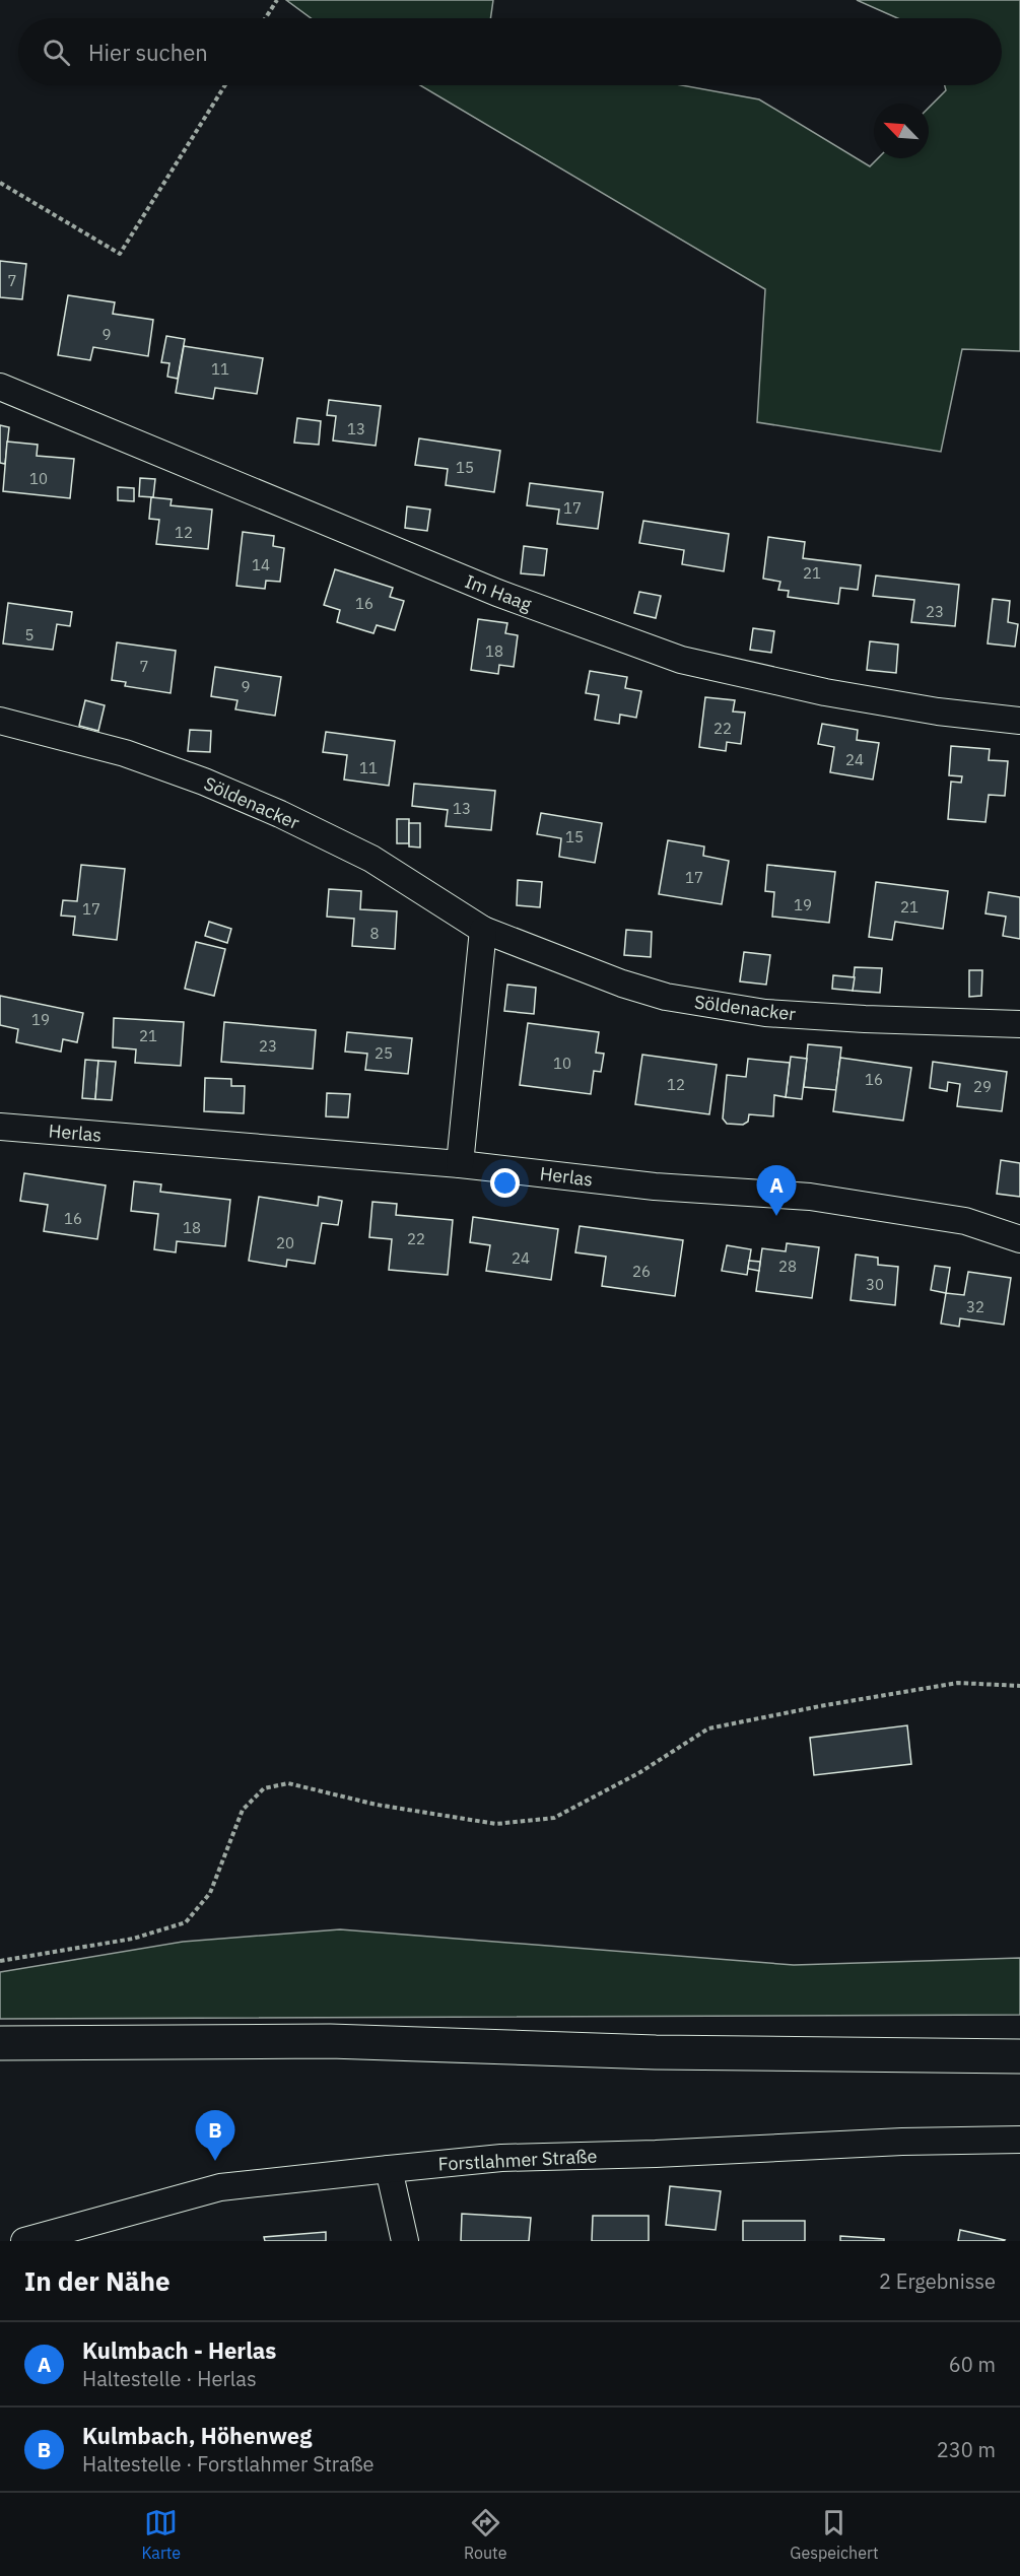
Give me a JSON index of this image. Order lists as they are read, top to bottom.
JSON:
{
  "streets": {
    "street": [
      "Im Haag",
      "Söldenacker",
      "Herlas",
      "Forstlahmer Straße"
    ]
  },
  "house_numbers": [
    "7",
    "9",
    "11",
    "13",
    "15",
    "10",
    "17",
    "12",
    "14",
    "21",
    "16",
    "23",
    "5",
    "18",
    "7",
    "9",
    "22",
    "24",
    "11",
    "13",
    "15",
    "17",
    "19",
    "21",
    "17",
    "8",
    "19",
    "21",
    "23",
    "25",
    "10",
    "16",
    "12",
    "29",
    "16",
    "18",
    "22",
    "20",
    "24",
    "28",
    "26",
    "30",
    "32"
  ],
  "north": "top left",
  "page": {
    "search": "Hier suchen",
    "pins": ["A", "B"],
    "heading": ["In der Nähe", "2 Ergebnisse"],
    "list": [
      {
        "mark": "A",
        "name": "Kulmbach - Herlas",
        "note": "Haltestelle · Herlas",
        "value": "60 m"
      },
      {
        "mark": "B",
        "name": "Kulmbach, Höhenweg",
        "note": "Haltestelle · Forstlahmer Straße",
        "value": "230 m"
      }
    ],
    "nav": ["Karte", "Route", "Gespeichert"]
  }
}
